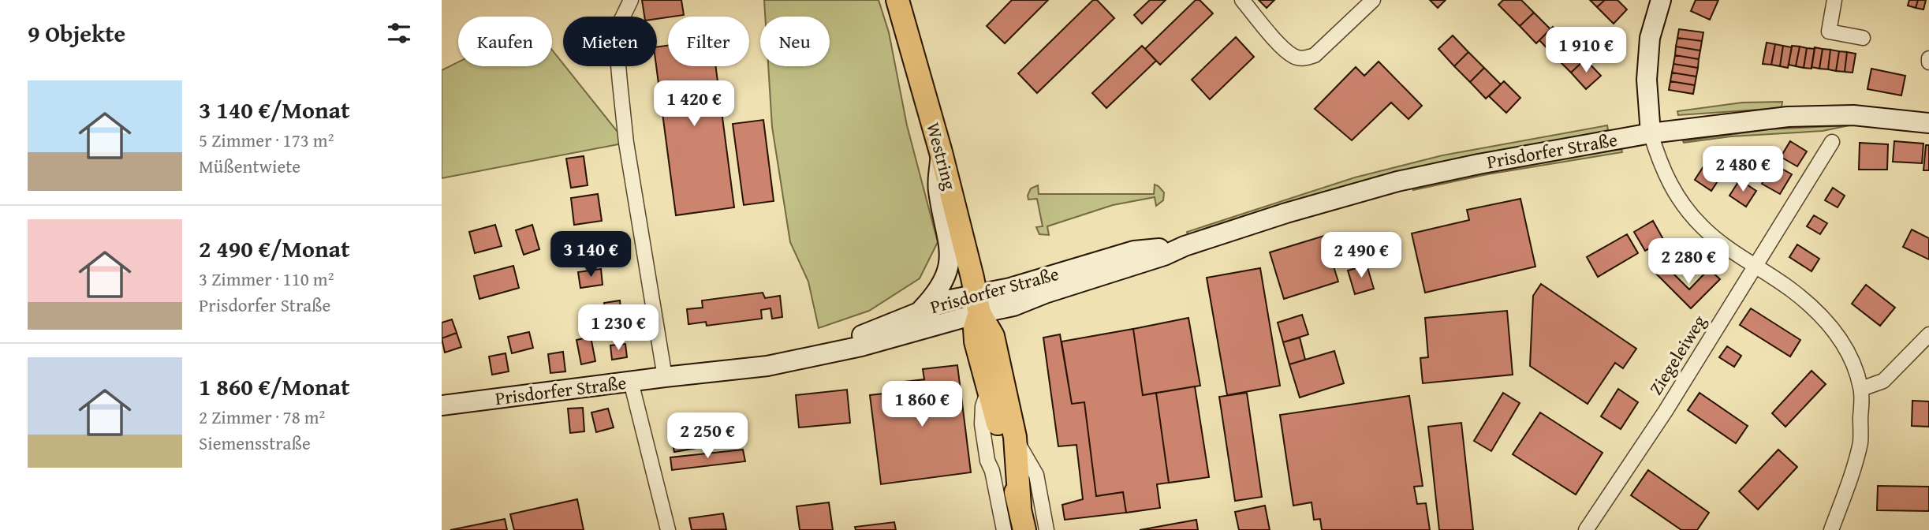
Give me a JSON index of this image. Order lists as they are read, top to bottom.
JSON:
{
  "streets": {
    "main road": ["Prisdorfer Straße", "Westring"],
    "street": ["Ziegeleiweg"]
  },
  "crossings": [
    ["Prisdorfer Straße", "Westring"]
  ],
  "page": {
    "heading": "9 Objekte",
    "chip": [
      "Kaufen",
      "Mieten",
      "Filter",
      "Neu"
    ],
    "price": [
      "1 910 €",
      "1 420 €",
      "2 480 €",
      "3 140 €",
      "2 490 €",
      "2 280 €",
      "1 230 €",
      "1 860 €",
      "2 250 €"
    ],
    "list": [
      {
        "name": "3 140 €/Monat",
        "note": "5 Zimmer · 173 m² · Müßentwiete"
      },
      {
        "name": "2 490 €/Monat",
        "note": "3 Zimmer · 110 m² · Prisdorfer Straße"
      },
      {
        "name": "1 860 €/Monat",
        "note": "2 Zimmer · 78 m² · Siemensstraße"
      }
    ]
  }
}
